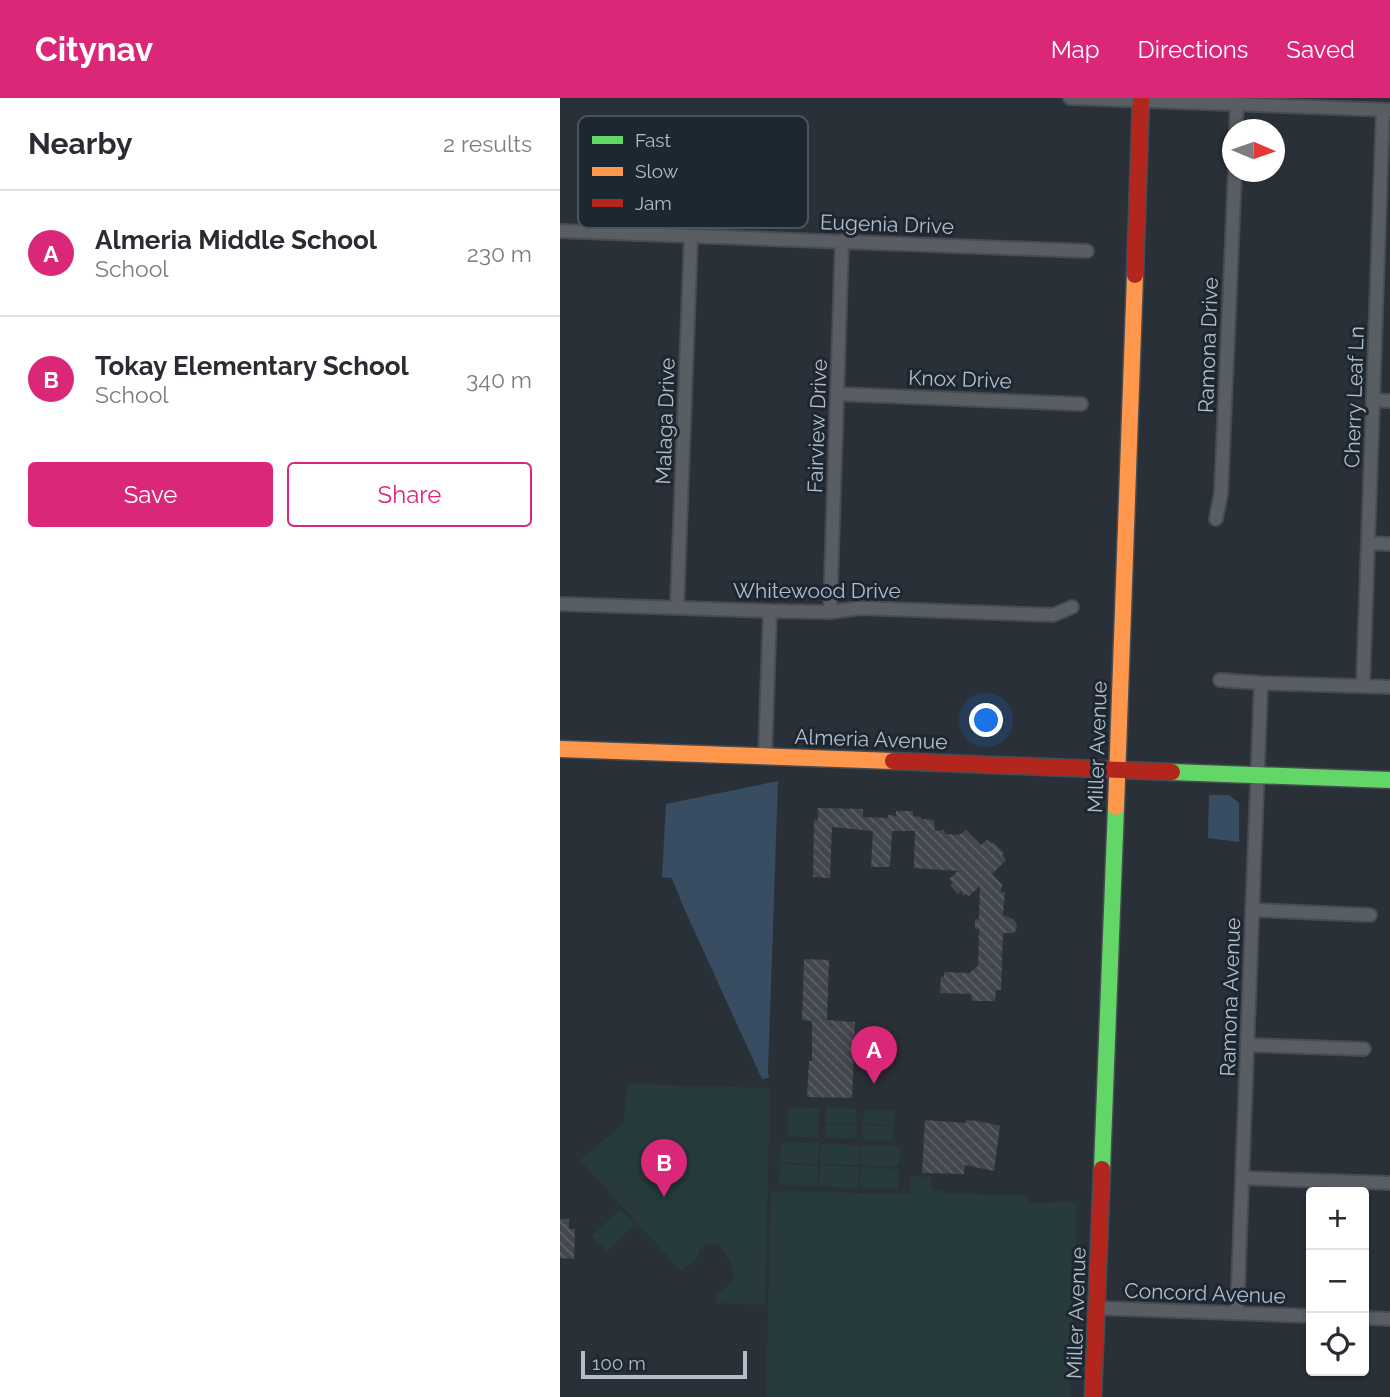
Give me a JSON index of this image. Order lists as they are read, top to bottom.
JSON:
{
  "streets": {
    "street": [
      "Eugenia Drive",
      "Ramona Drive",
      "Knox Drive",
      "Cherry Leaf Ln",
      "Malaga Drive",
      "Fairview Drive",
      "Whitewood Drive",
      "Almeria Avenue",
      "Miller Avenue",
      "Ramona Avenue",
      "Concord Avenue"
    ]
  },
  "crossings": [
    ["Eugenia Drive", "Malaga Drive"],
    ["Eugenia Drive", "Fairview Drive"],
    ["Knox Drive", "Fairview Drive"],
    ["Malaga Drive", "Whitewood Drive"],
    ["Fairview Drive", "Whitewood Drive"],
    ["Almeria Avenue", "Miller Avenue"],
    ["Almeria Avenue", "Ramona Avenue"],
    ["Miller Avenue", "Concord Avenue"],
    ["Ramona Avenue", "Concord Avenue"]
  ],
  "legend": ["Fast", "Slow", "Jam"],
  "scale_bar": "100 m",
  "north": "right",
  "page": {
    "header": "Citynav",
    "nav": ["Map", "Directions", "Saved"],
    "heading": ["Nearby", "2 results"],
    "list": [
      {
        "mark": "A",
        "name": "Almeria Middle School",
        "note": "School",
        "value": "230 m"
      },
      {
        "mark": "B",
        "name": "Tokay Elementary School",
        "note": "School",
        "value": "340 m"
      }
    ],
    "buttons": ["Save", "Share"],
    "pins": ["A", "B"],
    "map_buttons": ["+", "−"],
    "scale": "100 m"
  }
}
